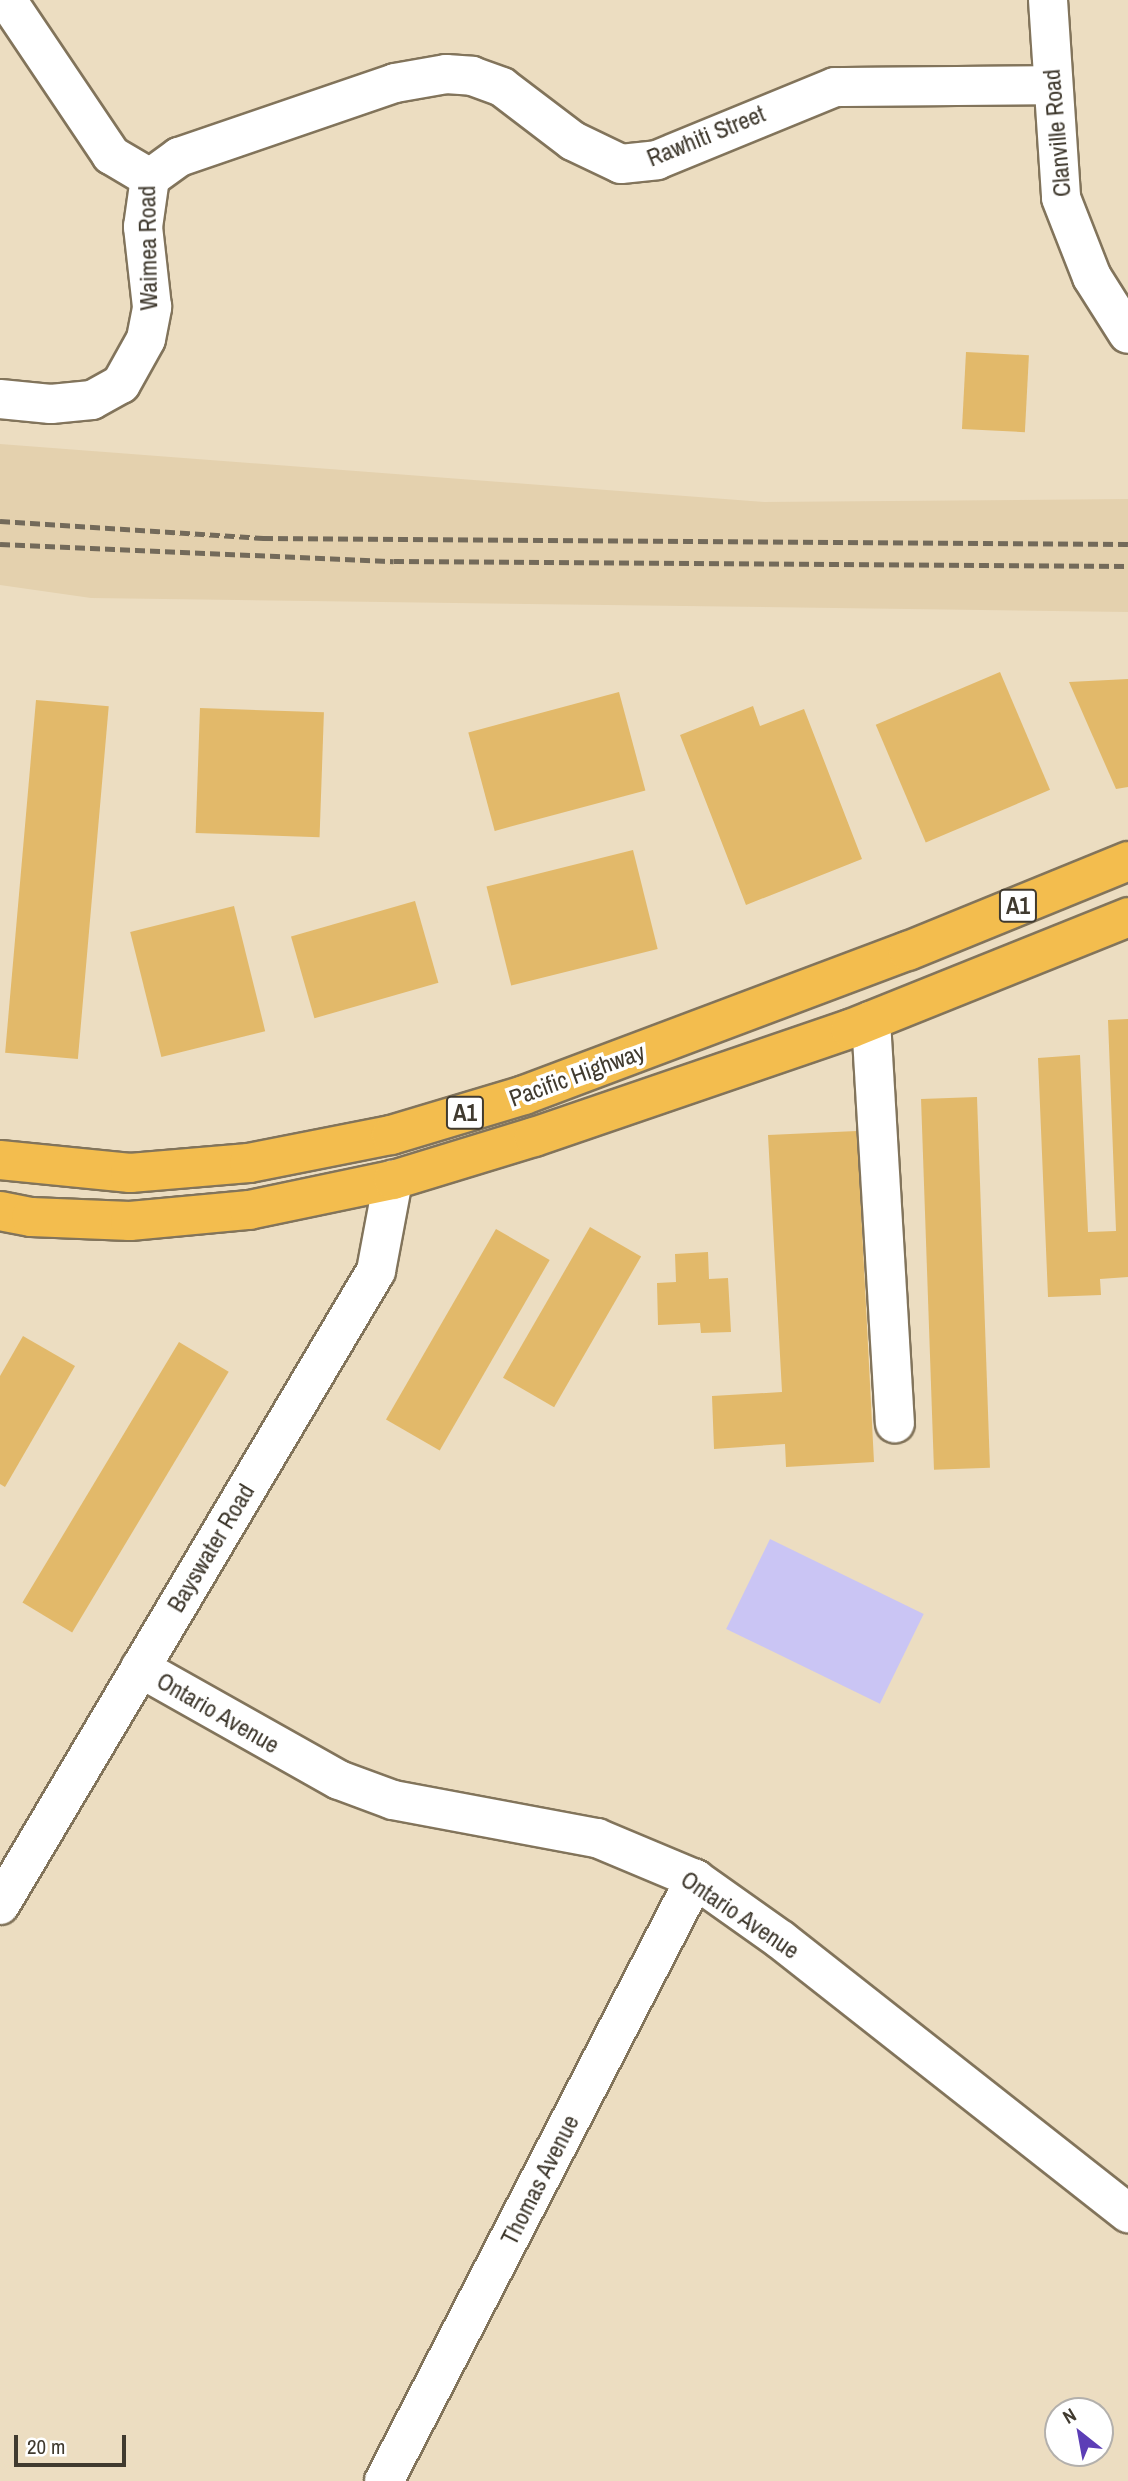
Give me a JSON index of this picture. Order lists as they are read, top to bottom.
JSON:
{
  "streets": {
    "highway": ["A1", "Pacific Highway"],
    "street": [
      "Clanville Road",
      "Rawhiti Street",
      "Waimea Road",
      "Bayswater Road",
      "Ontario Avenue",
      "Thomas Avenue"
    ]
  },
  "crossings": [
    ["Clanville Road", "Rawhiti Street"],
    ["Rawhiti Street", "Waimea Road"],
    ["Pacific Highway", "Bayswater Road"],
    ["Bayswater Road", "Ontario Avenue"],
    ["Ontario Avenue", "Thomas Avenue"]
  ],
  "scale_bar": "20 m",
  "north": "top left"
}
